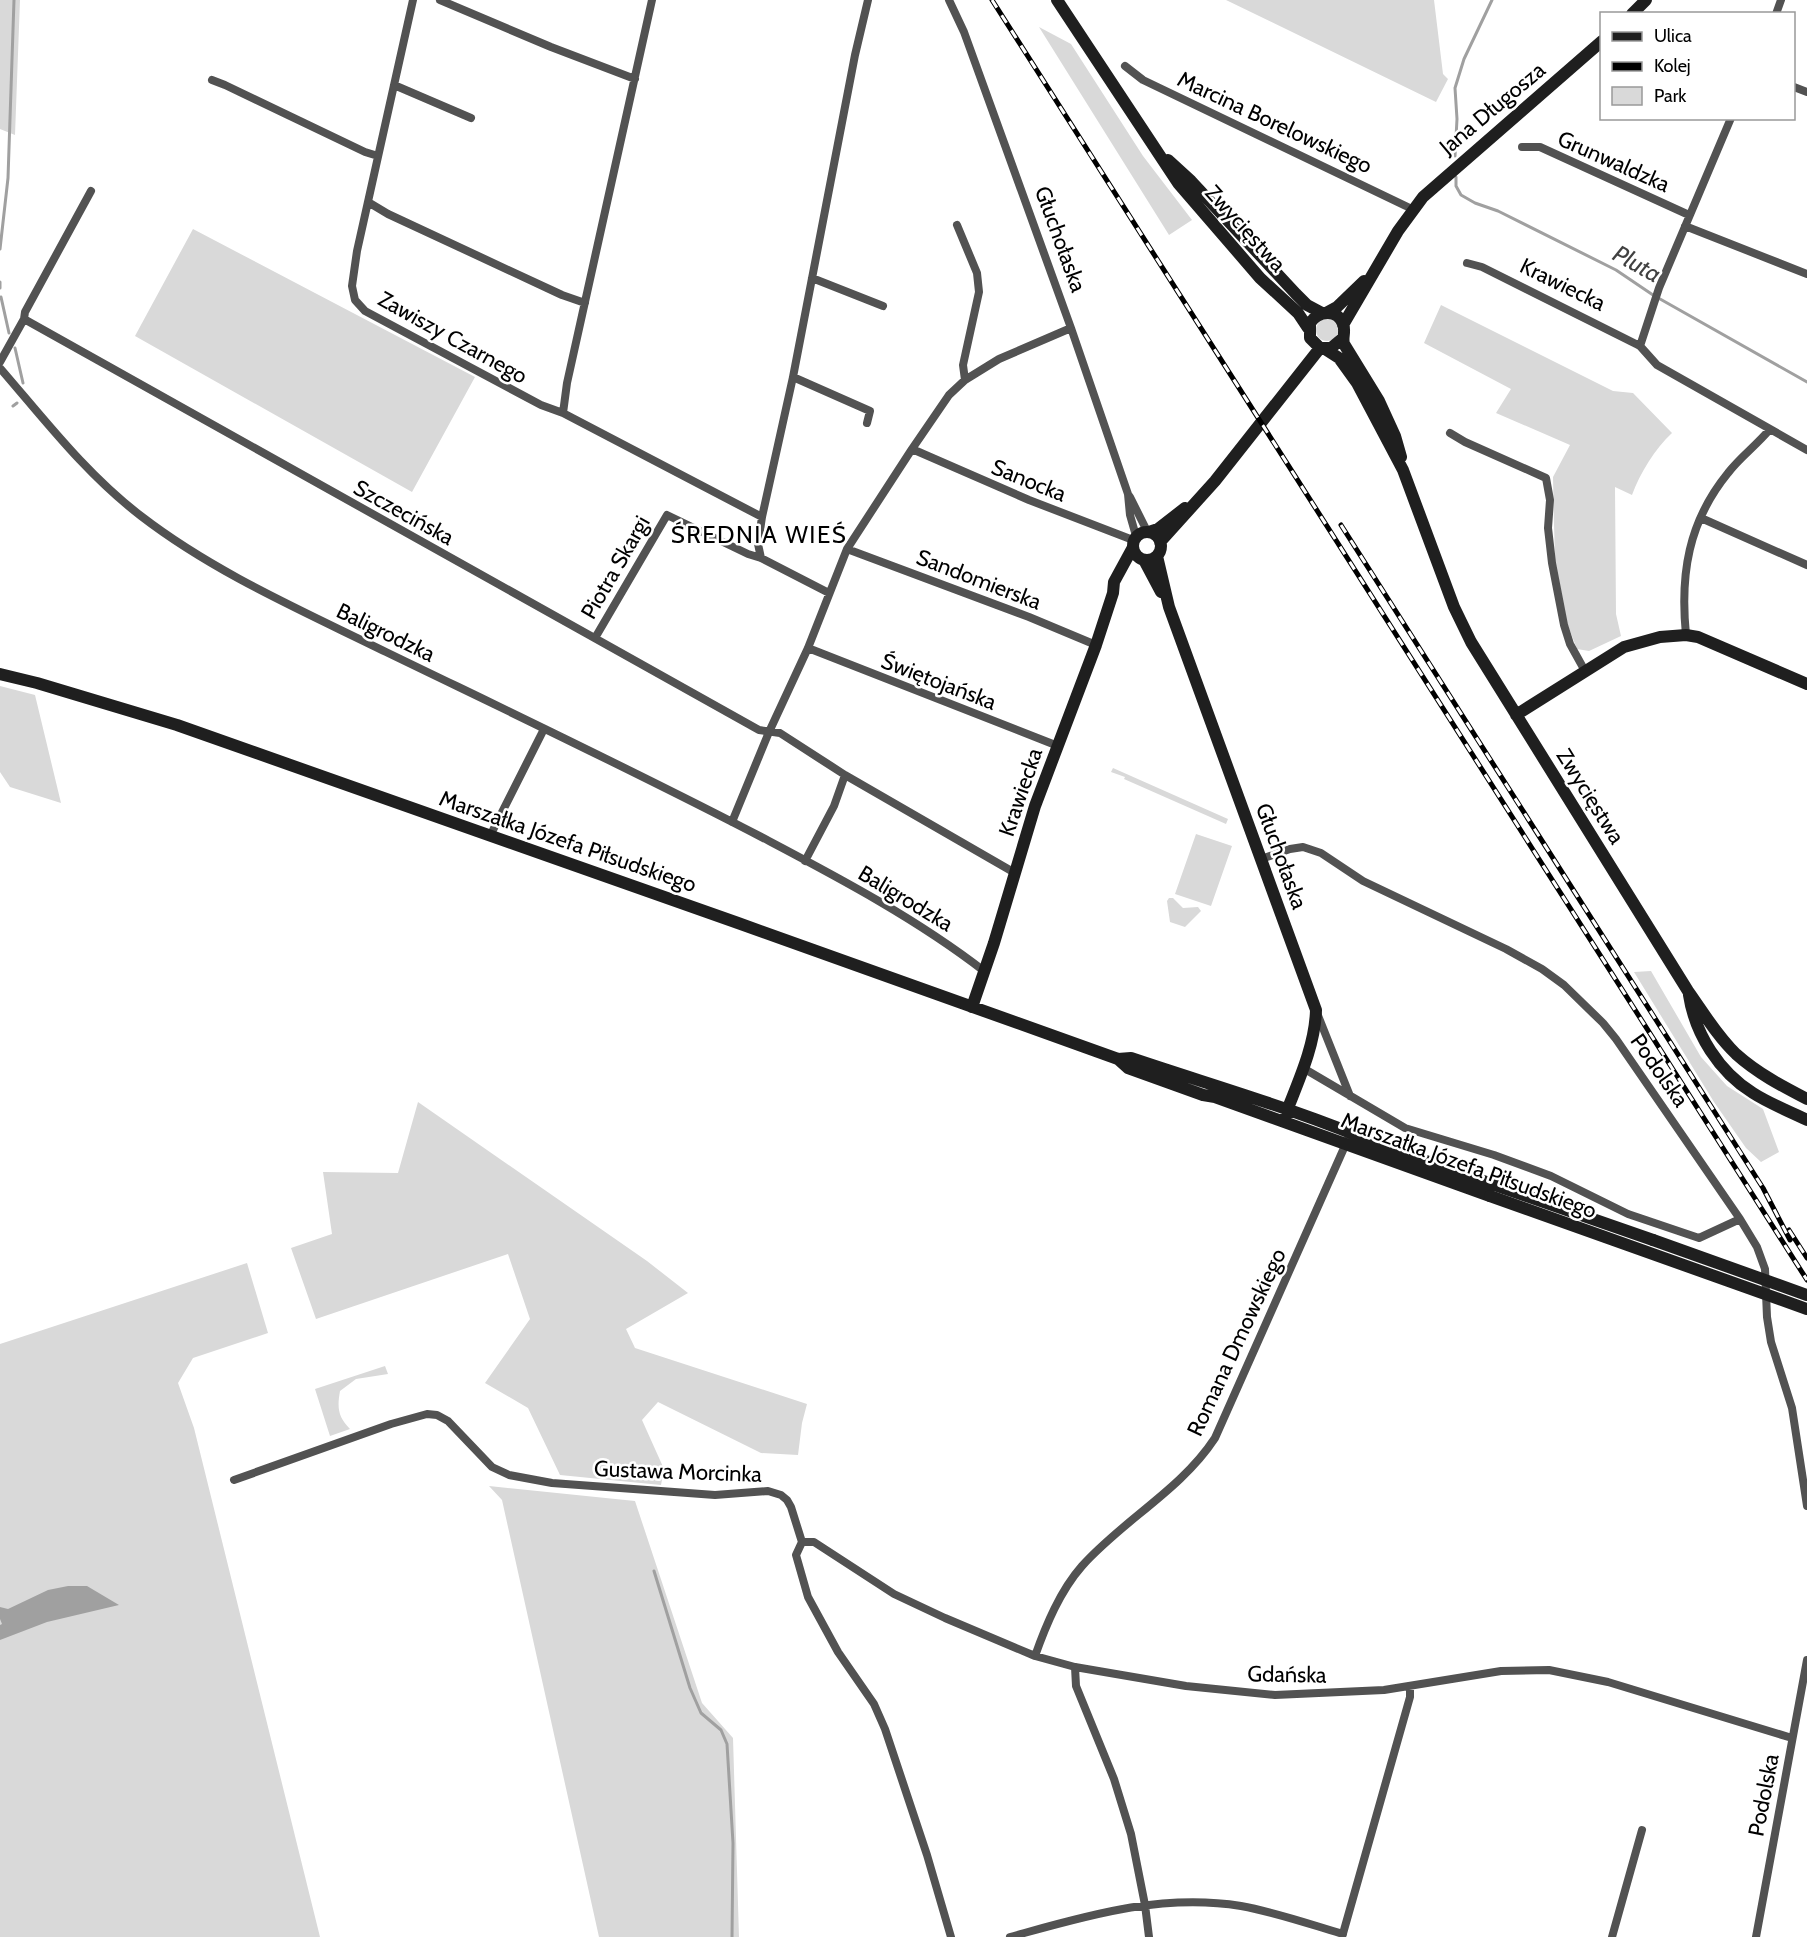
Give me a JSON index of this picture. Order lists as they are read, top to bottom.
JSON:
{
  "streets": {
    "main road": [
      "Jana Długosza",
      "Zwycięstwa",
      "Głuchołaska",
      "Krawiecka",
      "Marszałka Józefa Piłsudskiego"
    ],
    "street": [
      "Marcina Borelowskiego",
      "Grunwaldzka",
      "Zawiszy Czarnego",
      "Sanocka",
      "Szczecińska",
      "Piotra Skargi",
      "Sandomierska",
      "Baligrodzka",
      "Świętojańska",
      "Podolska",
      "Romana Dmowskiego",
      "Gustawa Morcinka",
      "Gdańska"
    ]
  },
  "crossings": [
    ["Jana Długosza", "Marcina Borelowskiego"],
    ["Grunwaldzka", "Krawiecka"],
    ["Głuchołaska", "Krawiecka"],
    ["Głuchołaska", "Sanocka"],
    ["Głuchołaska", "Marszałka Józefa Piłsudskiego"],
    ["Głuchołaska", "Podolska"],
    ["Krawiecka", "Sanocka"],
    ["Krawiecka", "Szczecińska"],
    ["Krawiecka", "Sandomierska"],
    ["Krawiecka", "Baligrodzka"],
    ["Krawiecka", "Świętojańska"],
    ["Krawiecka", "Marszałka Józefa Piłsudskiego"],
    ["Szczecińska", "Piotra Skargi"],
    ["Marszałka Józefa Piłsudskiego", "Podolska"],
    ["Marszałka Józefa Piłsudskiego", "Romana Dmowskiego"],
    ["Podolska", "Gdańska"],
    ["Romana Dmowskiego", "Gdańska"],
    ["Gustawa Morcinka", "Gdańska"]
  ],
  "districts": ["ŚREDNIA WIEŚ"],
  "water": ["Pluta"],
  "legend": ["Ulica", "Kolej", "Park"]
}
